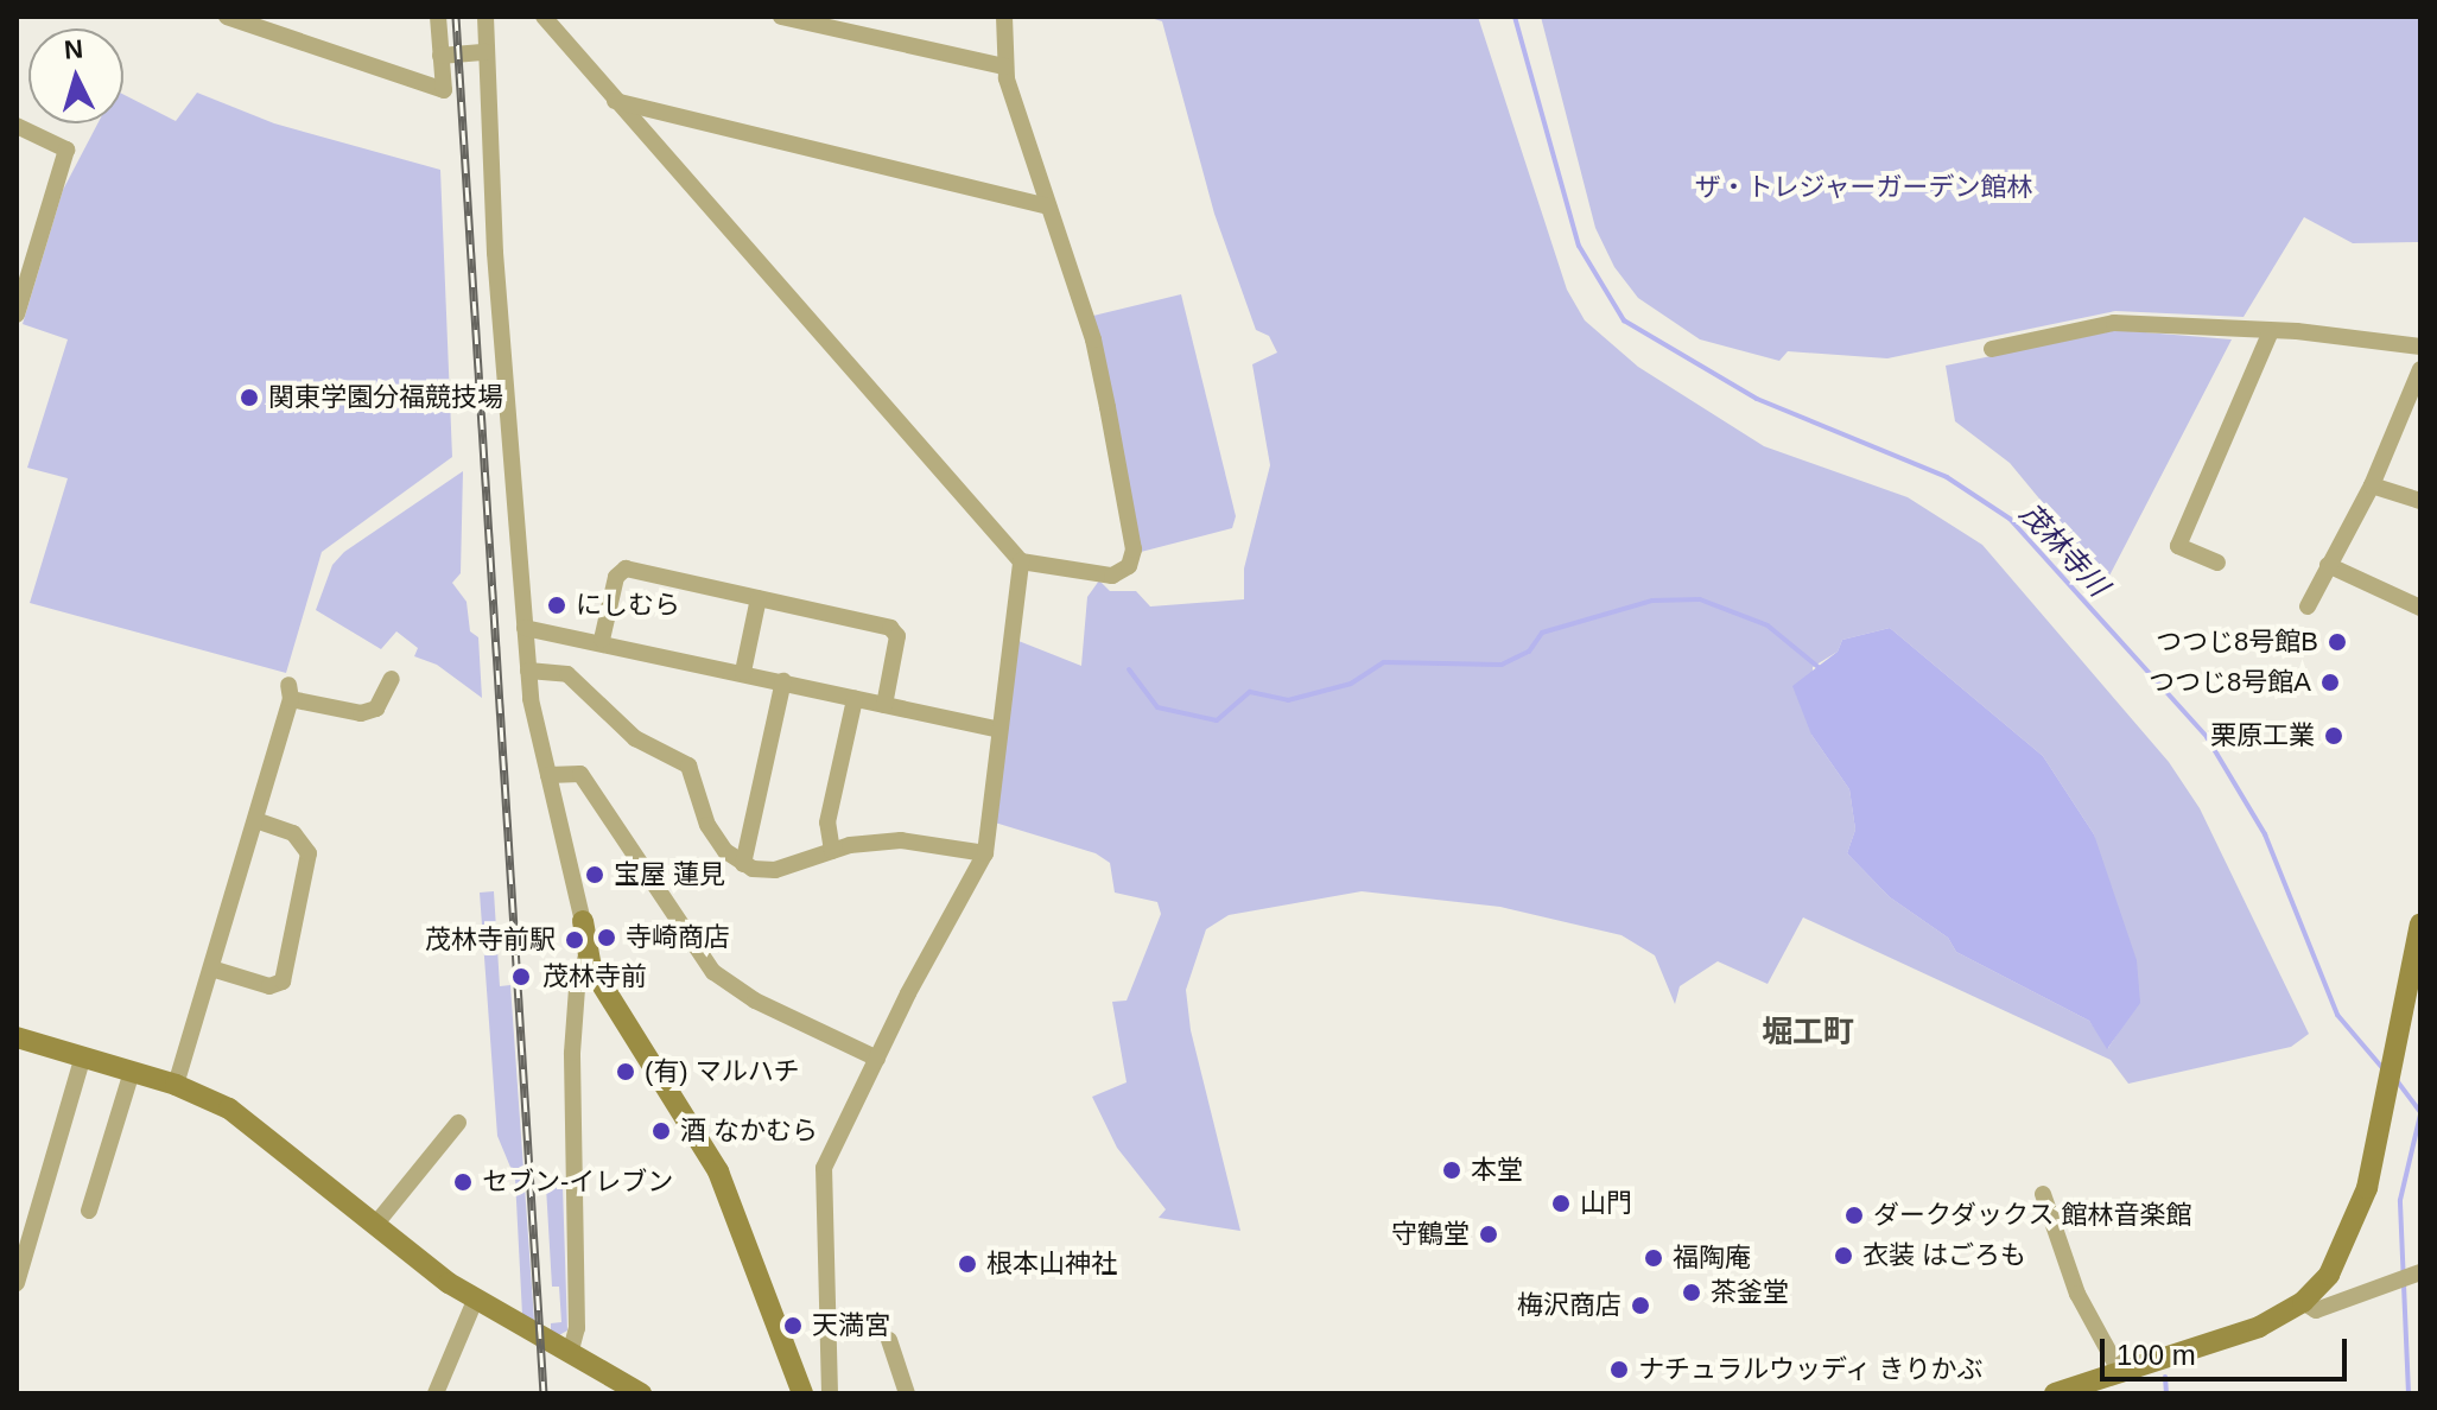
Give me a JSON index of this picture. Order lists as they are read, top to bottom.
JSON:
{
  "districts": ["堀工町"],
  "water": ["茂林寺川"],
  "parks": ["ザ・トレジャーガーデン館林"],
  "places": [
    "関東学園分福競技場",
    "にしむら",
    "つつじ8号館B",
    "つつじ8号館A",
    "栗原工業",
    "宝屋 蓮見",
    "寺崎商店",
    "茂林寺前駅",
    "茂林寺前",
    "(有) マルハチ",
    "酒 なかむら",
    "本堂",
    "セブン-イレブン",
    "山門",
    "ダークダックス 館林音楽館",
    "守鶴堂",
    "衣装 はごろも",
    "福陶庵",
    "根本山神社",
    "茶釜堂",
    "梅沢商店",
    "天満宮",
    "ナチュラルウッディ きりかぶ"
  ],
  "scale_bar": "100 m",
  "north": "top"
}
